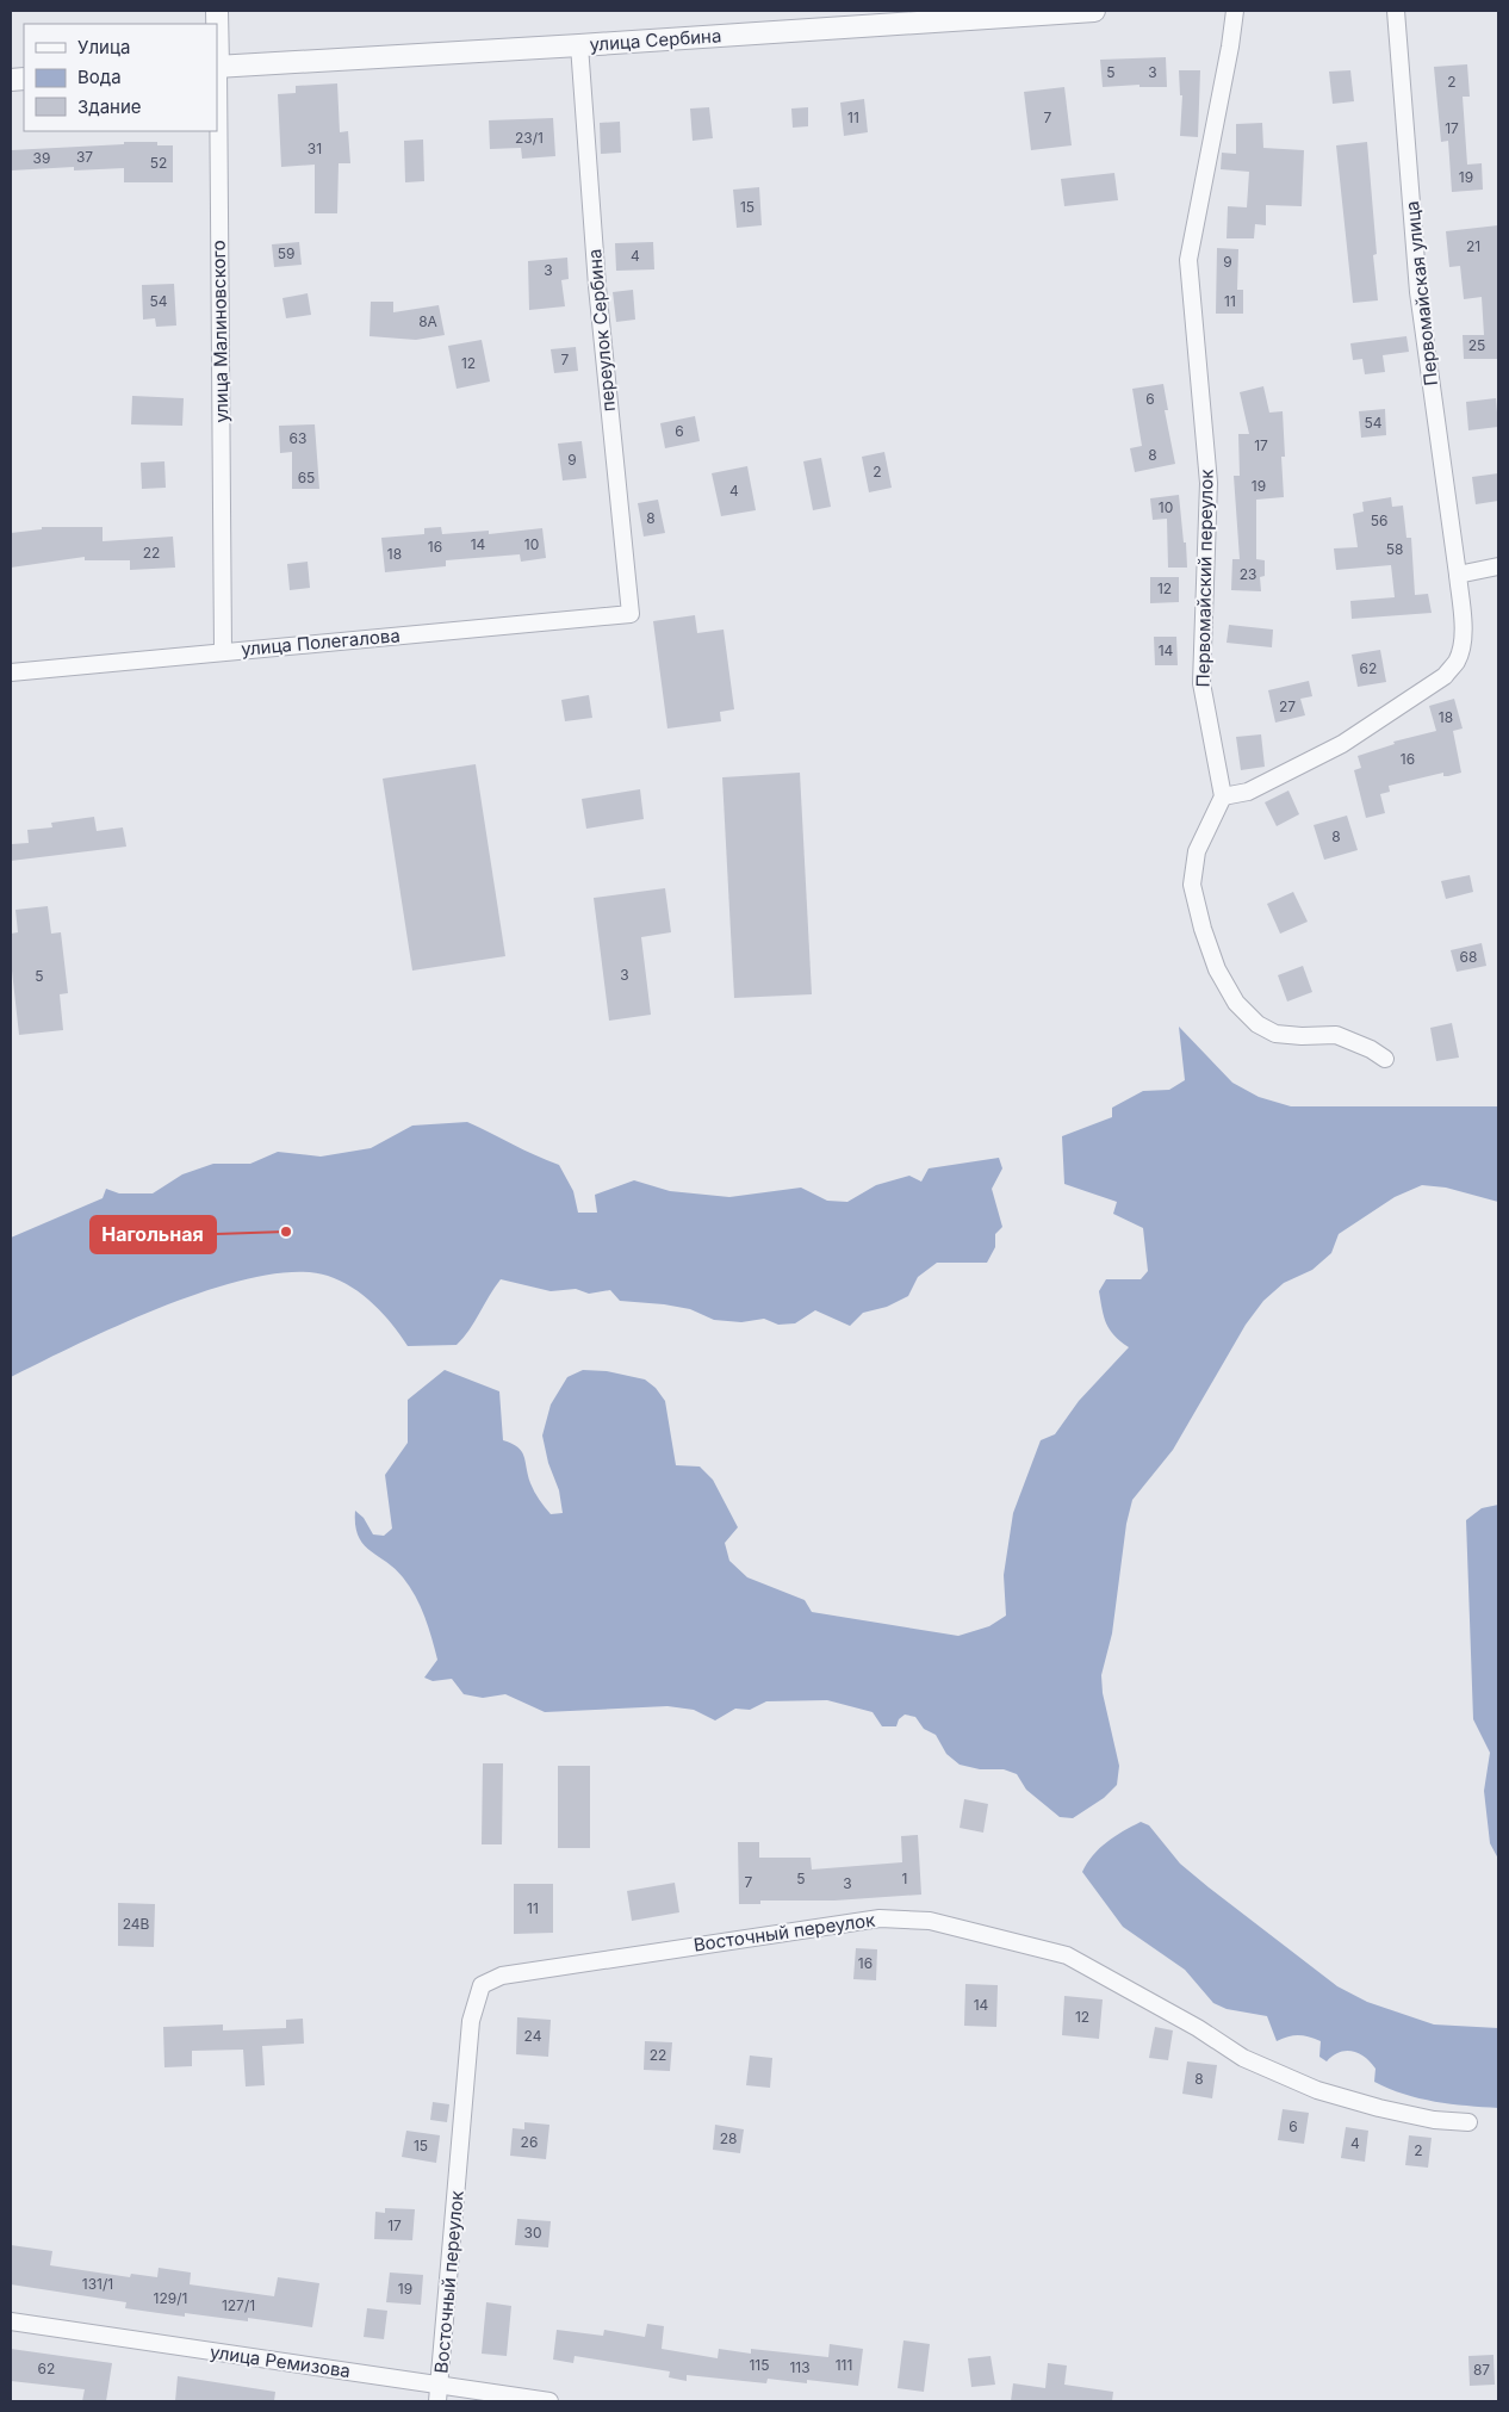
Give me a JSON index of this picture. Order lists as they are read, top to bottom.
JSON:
{
  "streets": {
    "street": [
      "улица Сербина",
      "Первомайская улица",
      "переулок Сербина",
      "улица Малиновского",
      "Первомайский переулок",
      "улица Полегалова",
      "Восточный переулок",
      "улица Ремизова"
    ]
  },
  "crossings": [
    ["улица Сербина", "переулок Сербина"],
    ["улица Сербина", "улица Малиновского"],
    ["Первомайская улица", "Первомайский переулок"],
    ["переулок Сербина", "улица Полегалова"],
    ["улица Малиновского", "улица Полегалова"],
    ["Восточный переулок", "улица Ремизова"]
  ],
  "places": ["Нагольная"],
  "house_numbers": [
    "5",
    "3",
    "2",
    "11",
    "7",
    "17",
    "23/1",
    "31",
    "37",
    "39",
    "52",
    "19",
    "15",
    "21",
    "59",
    "4",
    "9",
    "3",
    "54",
    "11",
    "8А",
    "25",
    "7",
    "12",
    "6",
    "54",
    "6",
    "63",
    "17",
    "8",
    "9",
    "2",
    "65",
    "19",
    "4",
    "10",
    "8",
    "56",
    "14",
    "10",
    "16",
    "58",
    "22",
    "18",
    "23",
    "12",
    "14",
    "62",
    "27",
    "18",
    "16",
    "8",
    "68",
    "3",
    "5",
    "5",
    "1",
    "7",
    "3",
    "11",
    "24В",
    "16",
    "14",
    "12",
    "24",
    "22",
    "8",
    "6",
    "28",
    "26",
    "4",
    "15",
    "2",
    "17",
    "30",
    "131/1",
    "19",
    "129/1",
    "127/1",
    "115",
    "111",
    "113",
    "62",
    "87"
  ],
  "legend": ["Улица", "Вода", "Здание"]
}
